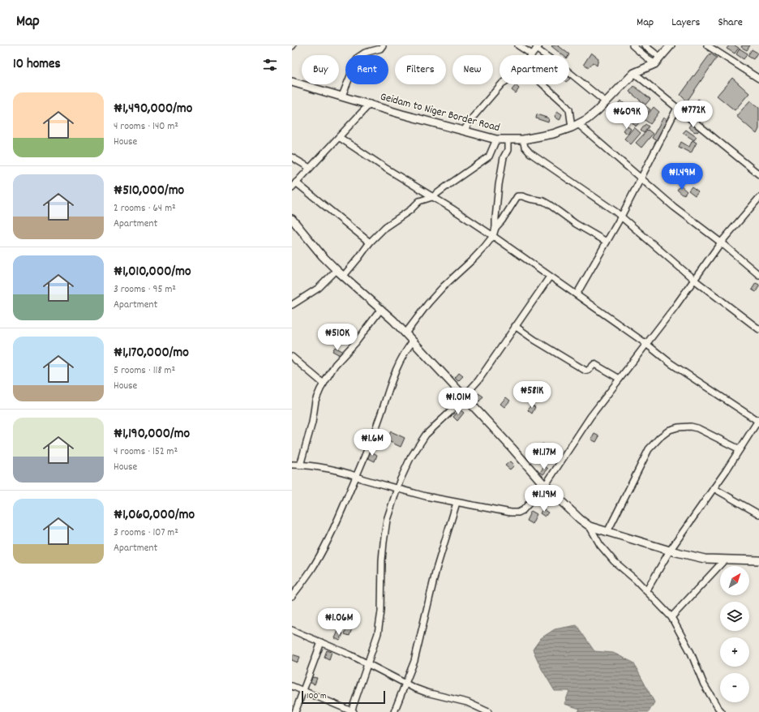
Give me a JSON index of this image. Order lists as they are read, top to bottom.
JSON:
{
  "streets": {
    "main road": ["Geidam to Niger Border Road"]
  },
  "scale_bar": "100 m",
  "north": "top right",
  "page": {
    "header": "Map",
    "nav": ["Map", "Layers", "Share"],
    "heading": "10 homes",
    "chip": [
      "Buy",
      "Rent",
      "Filters",
      "New",
      "Apartment"
    ],
    "list": [
      {
        "name": "₦1,490,000/mo",
        "note": "4 rooms · 140 m² · House"
      },
      {
        "name": "₦510,000/mo",
        "note": "2 rooms · 64 m² · Apartment"
      },
      {
        "name": "₦1,010,000/mo",
        "note": "3 rooms · 95 m² · Apartment"
      },
      {
        "name": "₦1,170,000/mo",
        "note": "5 rooms · 118 m² · House"
      },
      {
        "name": "₦1,190,000/mo",
        "note": "4 rooms · 152 m² · House"
      },
      {
        "name": "₦1,060,000/mo",
        "note": "3 rooms · 107 m² · Apartment"
      }
    ],
    "price": [
      "₦772K",
      "₦609K",
      "₦1.49M",
      "₦510K",
      "₦581K",
      "₦1.01M",
      "₦1.6M",
      "₦1.17M",
      "₦1.19M",
      "₦1.06M"
    ],
    "map_buttons": ["+", "−"],
    "scale": "100 m"
  }
}
